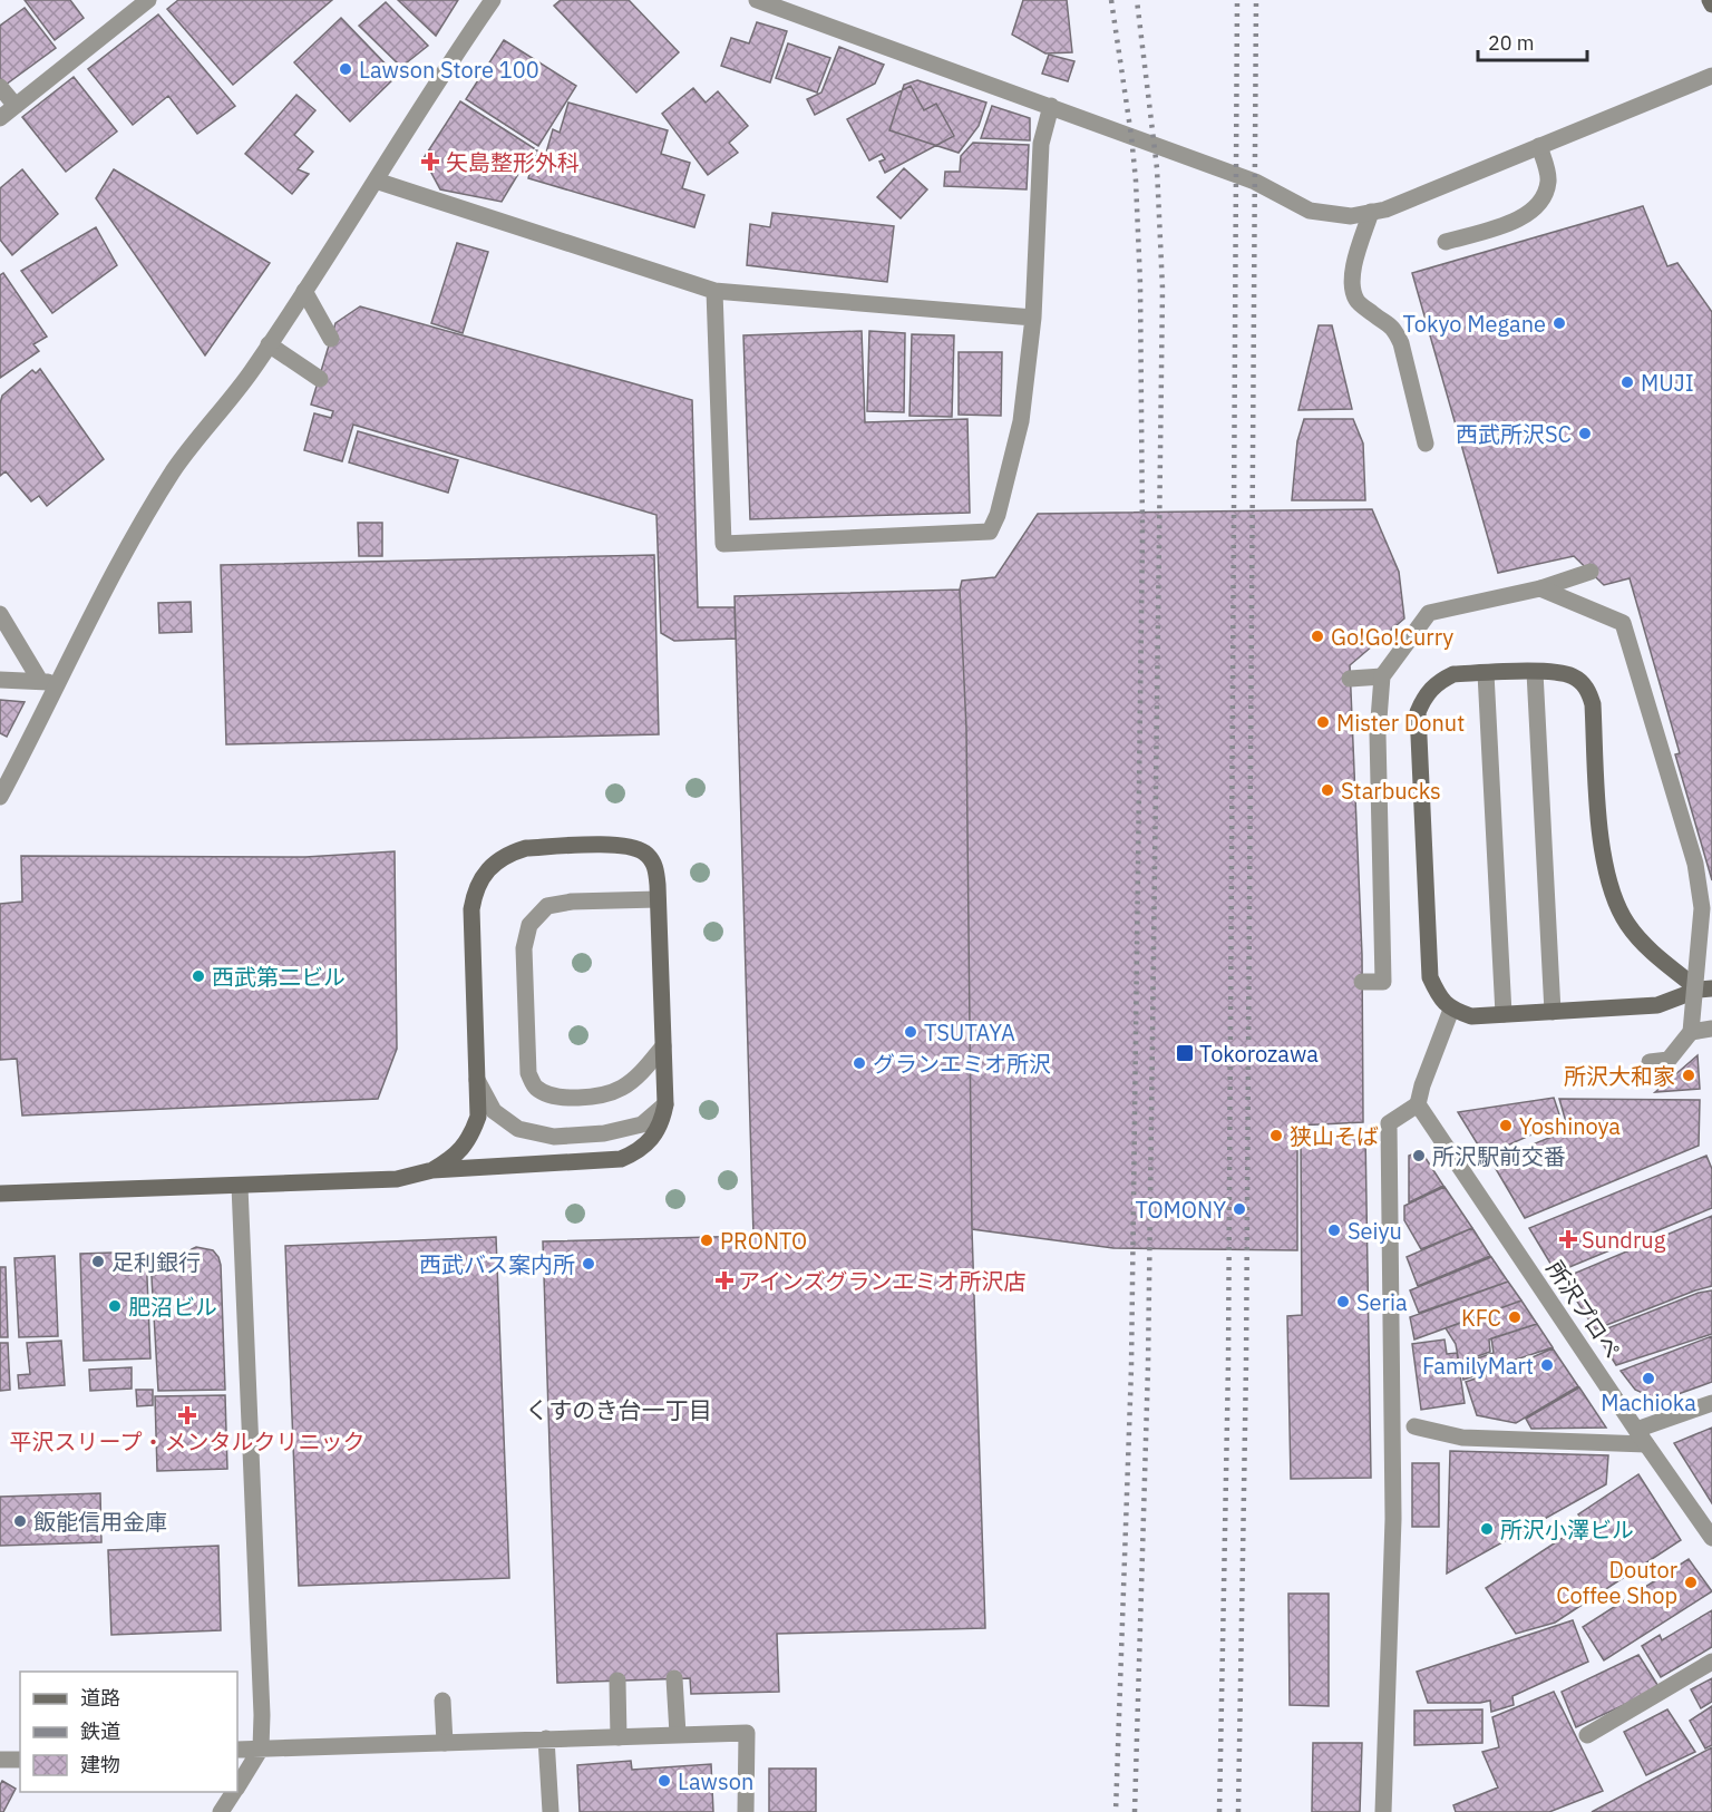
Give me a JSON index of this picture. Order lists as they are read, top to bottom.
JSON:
{
  "streets": {
    "street": ["所沢プロペ"]
  },
  "districts": ["くすのき台一丁目"],
  "places": {
    "other": [
      "Lawson Store 100",
      "Tokyo Megane",
      "MUJI",
      "西武所沢SC",
      "Go!Go!Curry",
      "Mister Donut",
      "Starbucks",
      "西武第二ビル",
      "TSUTAYA",
      "グランエミオ所沢",
      "所沢大和家",
      "Yoshinoya",
      "狭山そば",
      "所沢駅前交番",
      "TOMONY",
      "Seiyu",
      "PRONTO",
      "足利銀行",
      "西武バス案内所",
      "Seria",
      "肥沼ビル",
      "KFC",
      "FamilyMart",
      "Machioka",
      "飯能信用金庫",
      "所沢小澤ビル",
      "Doutor Coffee Shop",
      "Lawson"
    ],
    "health": [
      "矢島整形外科",
      "Sundrug",
      "アインズグランエミオ所沢店",
      "平沢スリープ・メンタルクリニック"
    ],
    "transit": ["Tokorozawa"]
  },
  "legend": ["道路", "鉄道", "建物"],
  "scale_bar": "20 m"
}
